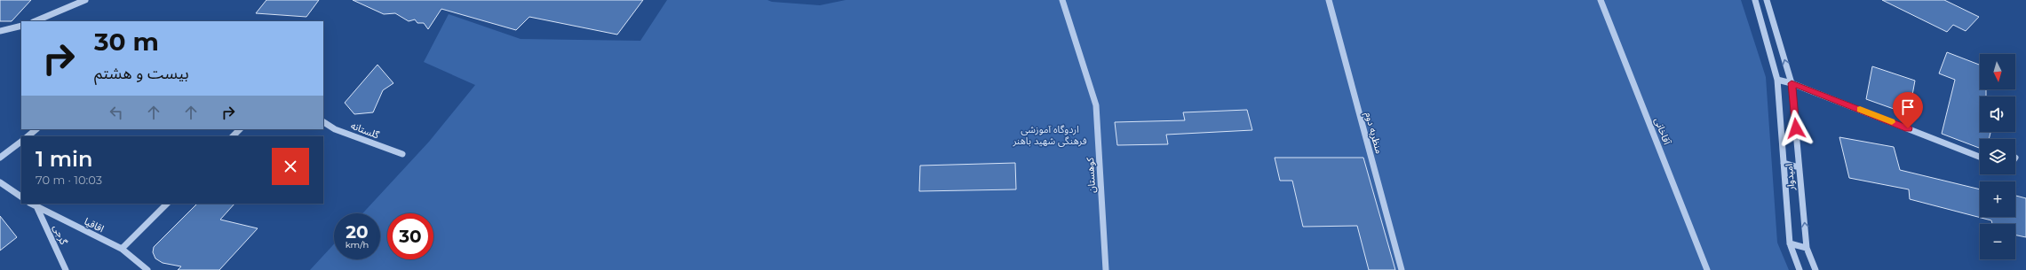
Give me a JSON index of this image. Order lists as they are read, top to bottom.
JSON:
{
  "streets": {
    "street": [
      "گلستانه",
      "آقاخانی",
      "منظریه دوم",
      "کوهستان",
      "امیدوار",
      "اقاقیا",
      "گرجی"
    ]
  },
  "crossings": [
    ["اقاقیا", "گرجی"]
  ],
  "parks": ["اردوگاه آموزشی فرهنگی شهید باهنر"],
  "north": "bottom",
  "page": {
    "turn": ["30 m", "بیست و هشتم"],
    "map_buttons": ["+", "−"],
    "heading": ["1 min", "70 m · 10:03"],
    "speed": "20 km/h",
    "limit": "30"
  }
}
